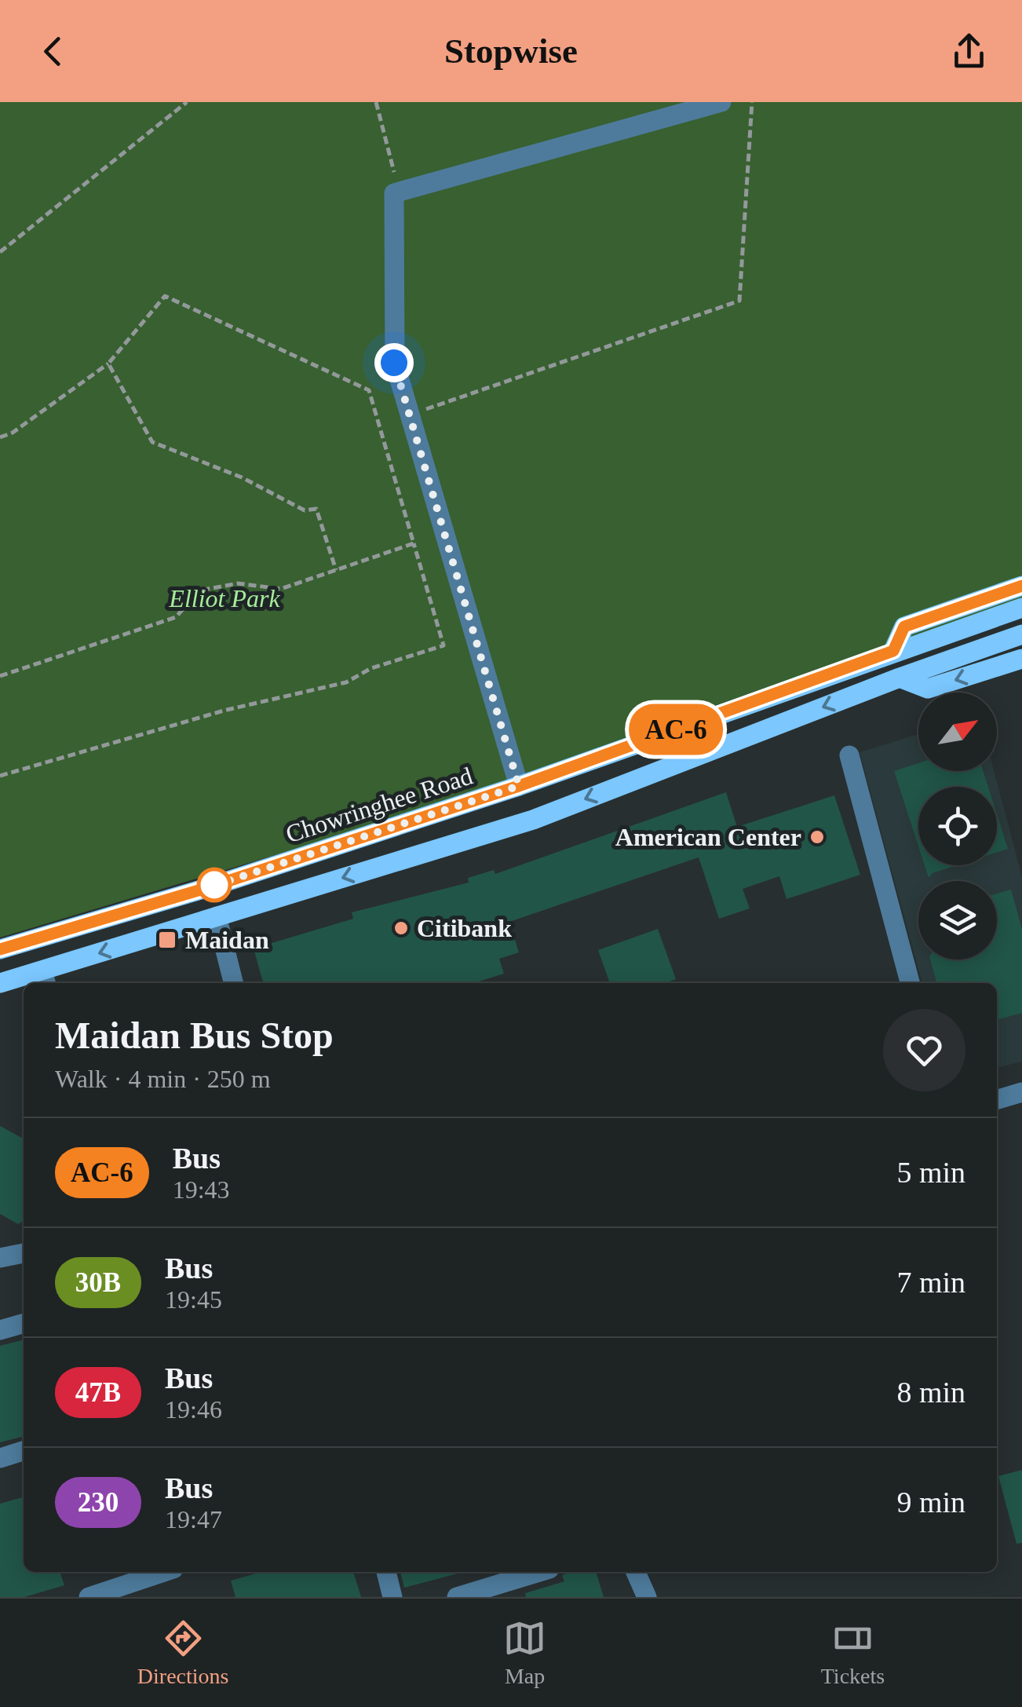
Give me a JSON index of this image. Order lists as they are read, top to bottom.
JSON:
{
  "streets": {
    "main road": ["Chowringhee Road"]
  },
  "parks": ["Elliot Park"],
  "places": {
    "other": ["American Center", "Citibank"],
    "transit": ["Maidan"]
  },
  "lines": ["bus line AC-6"],
  "north": "top right",
  "page": {
    "header": "Stopwise",
    "on_map": "AC-6",
    "heading": ["Maidan Bus Stop", "Walk · 4 min · 250 m"],
    "list": [
      {
        "mark": "AC-6",
        "name": "Bus",
        "note": "19:43",
        "value": "5 min"
      },
      {
        "mark": "30B",
        "name": "Bus",
        "note": "19:45",
        "value": "7 min"
      },
      {
        "mark": "47B",
        "name": "Bus",
        "note": "19:46",
        "value": "8 min"
      },
      {
        "mark": "230",
        "name": "Bus",
        "note": "19:47",
        "value": "9 min"
      }
    ],
    "tabs": ["Directions", "Map", "Tickets"]
  }
}
